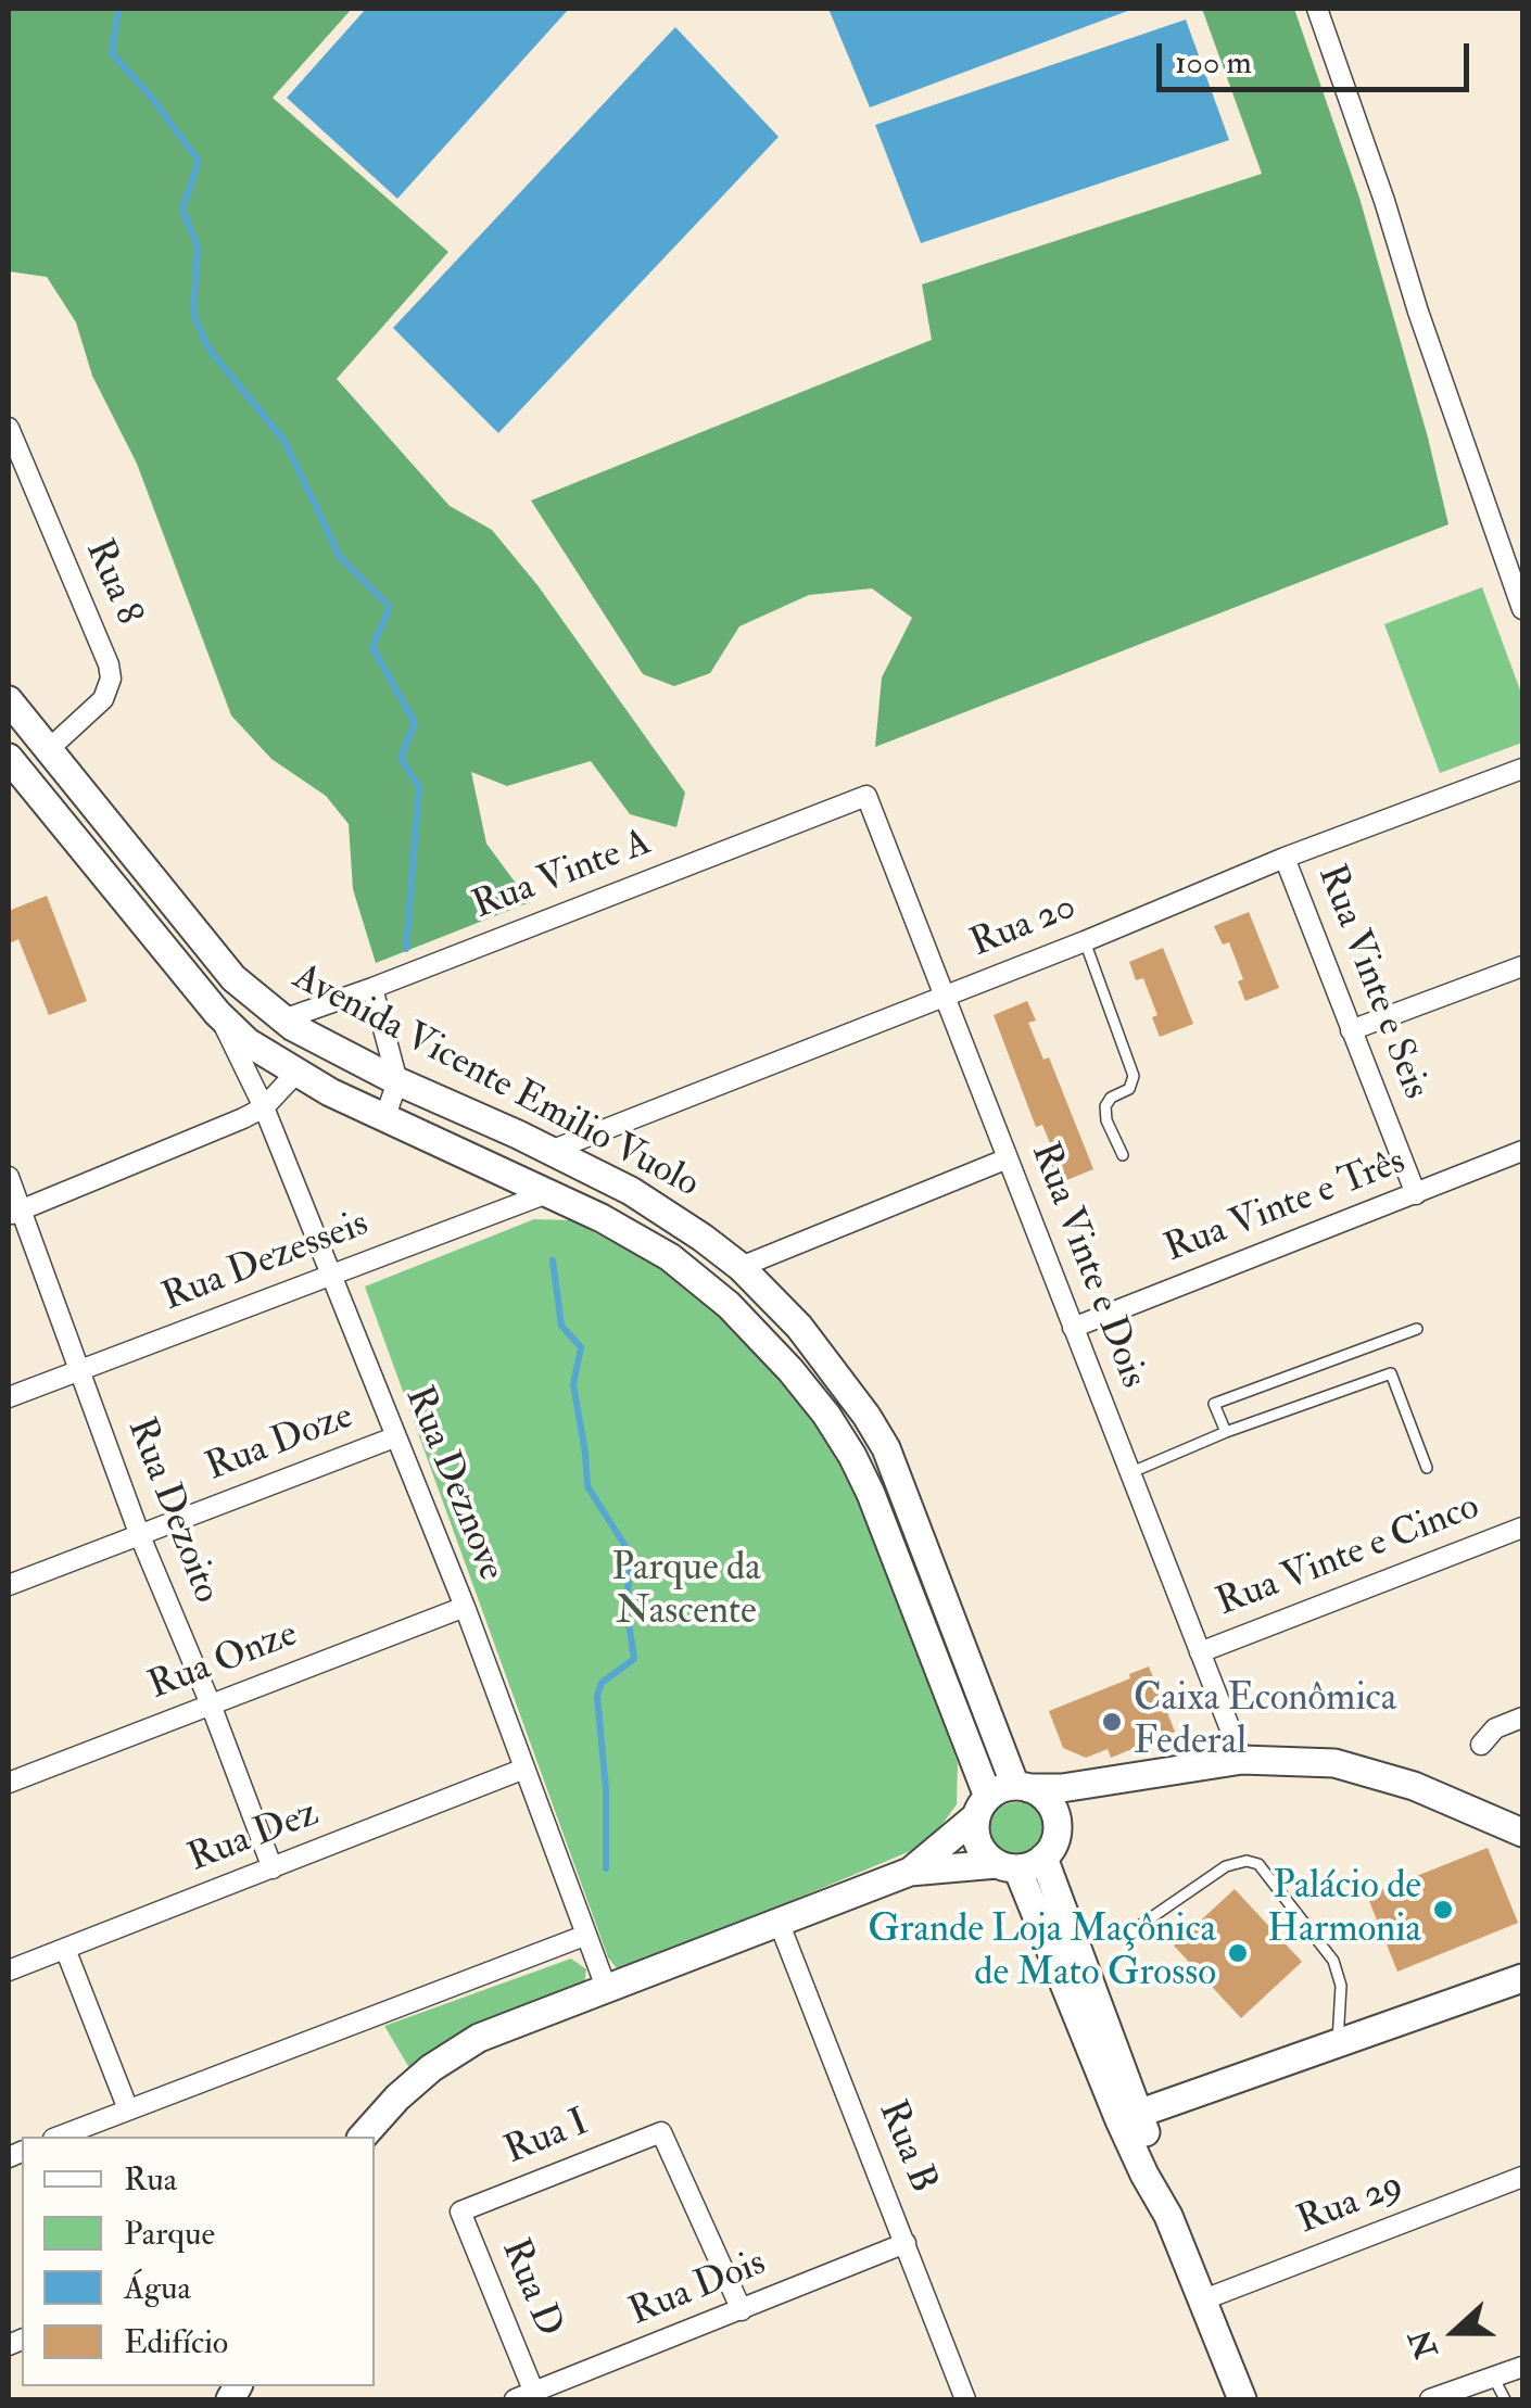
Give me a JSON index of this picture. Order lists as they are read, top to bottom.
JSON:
{
  "streets": {
    "main road": ["Avenida Vicente Emilio Vuolo"],
    "street": [
      "Rua 8",
      "Rua Vinte A",
      "Rua 20",
      "Rua Vinte e Seis",
      "Rua Vinte e Três",
      "Rua Dezesseis",
      "Rua Vinte e Dois",
      "Rua Doze",
      "Rua Deznove",
      "Rua Dezoito",
      "Rua Vinte e Cinco",
      "Rua Onze",
      "Rua Dez",
      "Rua I",
      "Rua B",
      "Rua 29",
      "Rua D",
      "Rua Dois"
    ]
  },
  "crossings": [
    ["Rua 8", "Avenida Vicente Emilio Vuolo"],
    ["Rua Vinte A", "Avenida Vicente Emilio Vuolo"],
    ["Rua Vinte A", "Rua Vinte e Dois"],
    ["Rua 20", "Rua Vinte e Seis"],
    ["Rua 20", "Avenida Vicente Emilio Vuolo"],
    ["Rua 20", "Rua Vinte e Dois"],
    ["Rua Vinte e Seis", "Rua Vinte e Três"],
    ["Avenida Vicente Emilio Vuolo", "Rua Dezesseis"],
    ["Avenida Vicente Emilio Vuolo", "Rua Deznove"],
    ["Rua Vinte e Três", "Rua Vinte e Dois"],
    ["Rua Dezesseis", "Rua Deznove"],
    ["Rua Dezesseis", "Rua Dezoito"],
    ["Rua Vinte e Dois", "Rua Vinte e Cinco"],
    ["Rua Doze", "Rua Deznove"],
    ["Rua Doze", "Rua Dezoito"],
    ["Rua Deznove", "Rua Onze"],
    ["Rua Deznove", "Rua Dez"],
    ["Rua Dezoito", "Rua Onze"],
    ["Rua Dezoito", "Rua Dez"],
    ["Rua I", "Rua D"],
    ["Rua I", "Rua Dois"],
    ["Rua B", "Rua Dois"],
    ["Rua D", "Rua Dois"]
  ],
  "parks": ["Parque da Nascente"],
  "places": ["Caixa Econômica Federal", "Palácio de Harmonia", "Grande Loja Maçônica de Mato Grosso"],
  "legend": [
    "Rua",
    "Parque",
    "Água",
    "Edifício"
  ],
  "scale_bar": "100 m",
  "north": "left"
}
